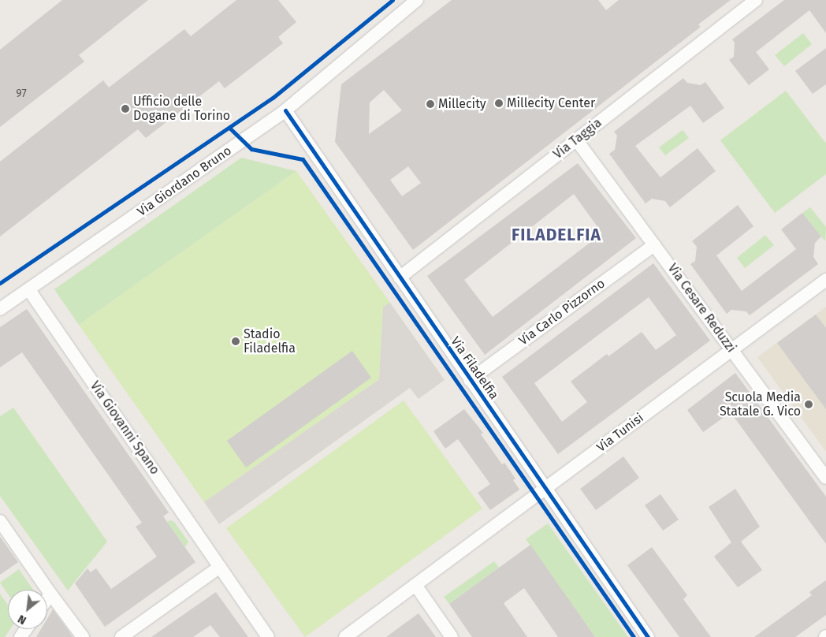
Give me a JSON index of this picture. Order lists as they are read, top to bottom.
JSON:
{
  "streets": {
    "street": [
      "Via Taggia",
      "Via Giordano Bruno",
      "Via Cesare Reduzzi",
      "Via Carlo Pizzorno",
      "Via Filadelfia",
      "Via Giovanni Spano",
      "Via Tunisi"
    ]
  },
  "crossings": [
    ["Via Taggia", "Via Cesare Reduzzi"],
    ["Via Taggia", "Via Filadelfia"],
    ["Via Giordano Bruno", "Via Filadelfia"],
    ["Via Giordano Bruno", "Via Giovanni Spano"],
    ["Via Cesare Reduzzi", "Via Carlo Pizzorno"],
    ["Via Cesare Reduzzi", "Via Tunisi"],
    ["Via Carlo Pizzorno", "Via Filadelfia"],
    ["Via Filadelfia", "Via Tunisi"]
  ],
  "districts": ["FILADELFIA"],
  "places": [
    "Millecity Center",
    "Millecity",
    "Ufficio delle Dogane di Torino",
    "Stadio Filadelfia",
    "Scuola Media Statale G. Vico"
  ],
  "house_numbers": ["97"],
  "north": "bottom left"
}
